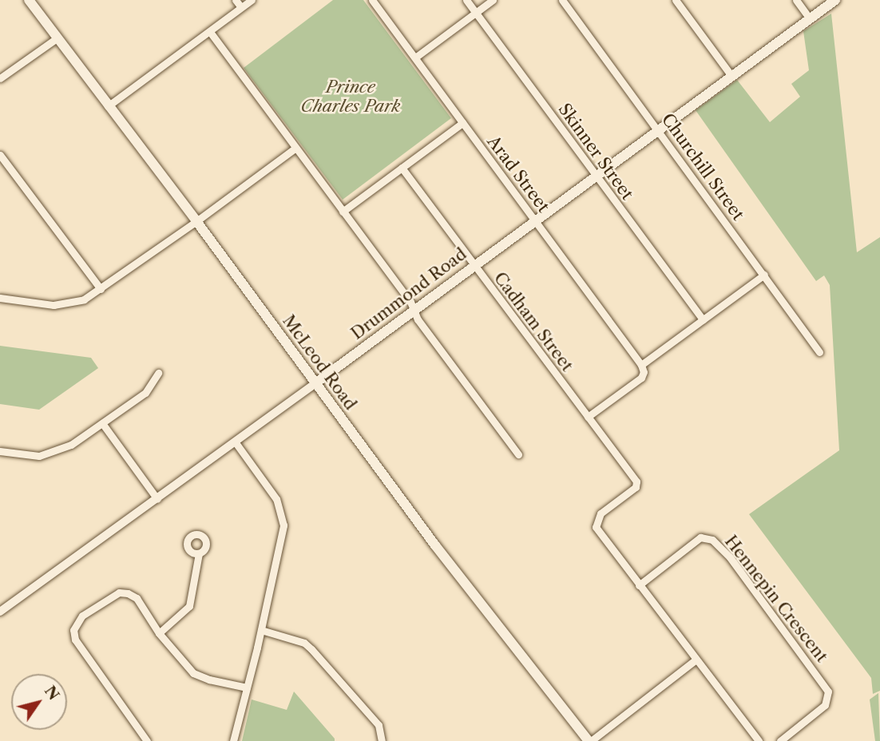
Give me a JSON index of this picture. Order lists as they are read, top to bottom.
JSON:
{
  "streets": {
    "main road": ["Drummond Road", "McLeod Road"],
    "street": [
      "Skinner Street",
      "Churchill Street",
      "Arad Street",
      "Cadham Street",
      "Hennepin Crescent"
    ]
  },
  "crossings": [
    ["Skinner Street", "Drummond Road"],
    ["Churchill Street", "Drummond Road"],
    ["Arad Street", "Drummond Road"],
    ["Drummond Road", "Cadham Street"],
    ["Drummond Road", "McLeod Road"],
    ["Cadham Street", "Hennepin Crescent"]
  ],
  "parks": ["Prince Charles Park"],
  "north": "top right"
}
